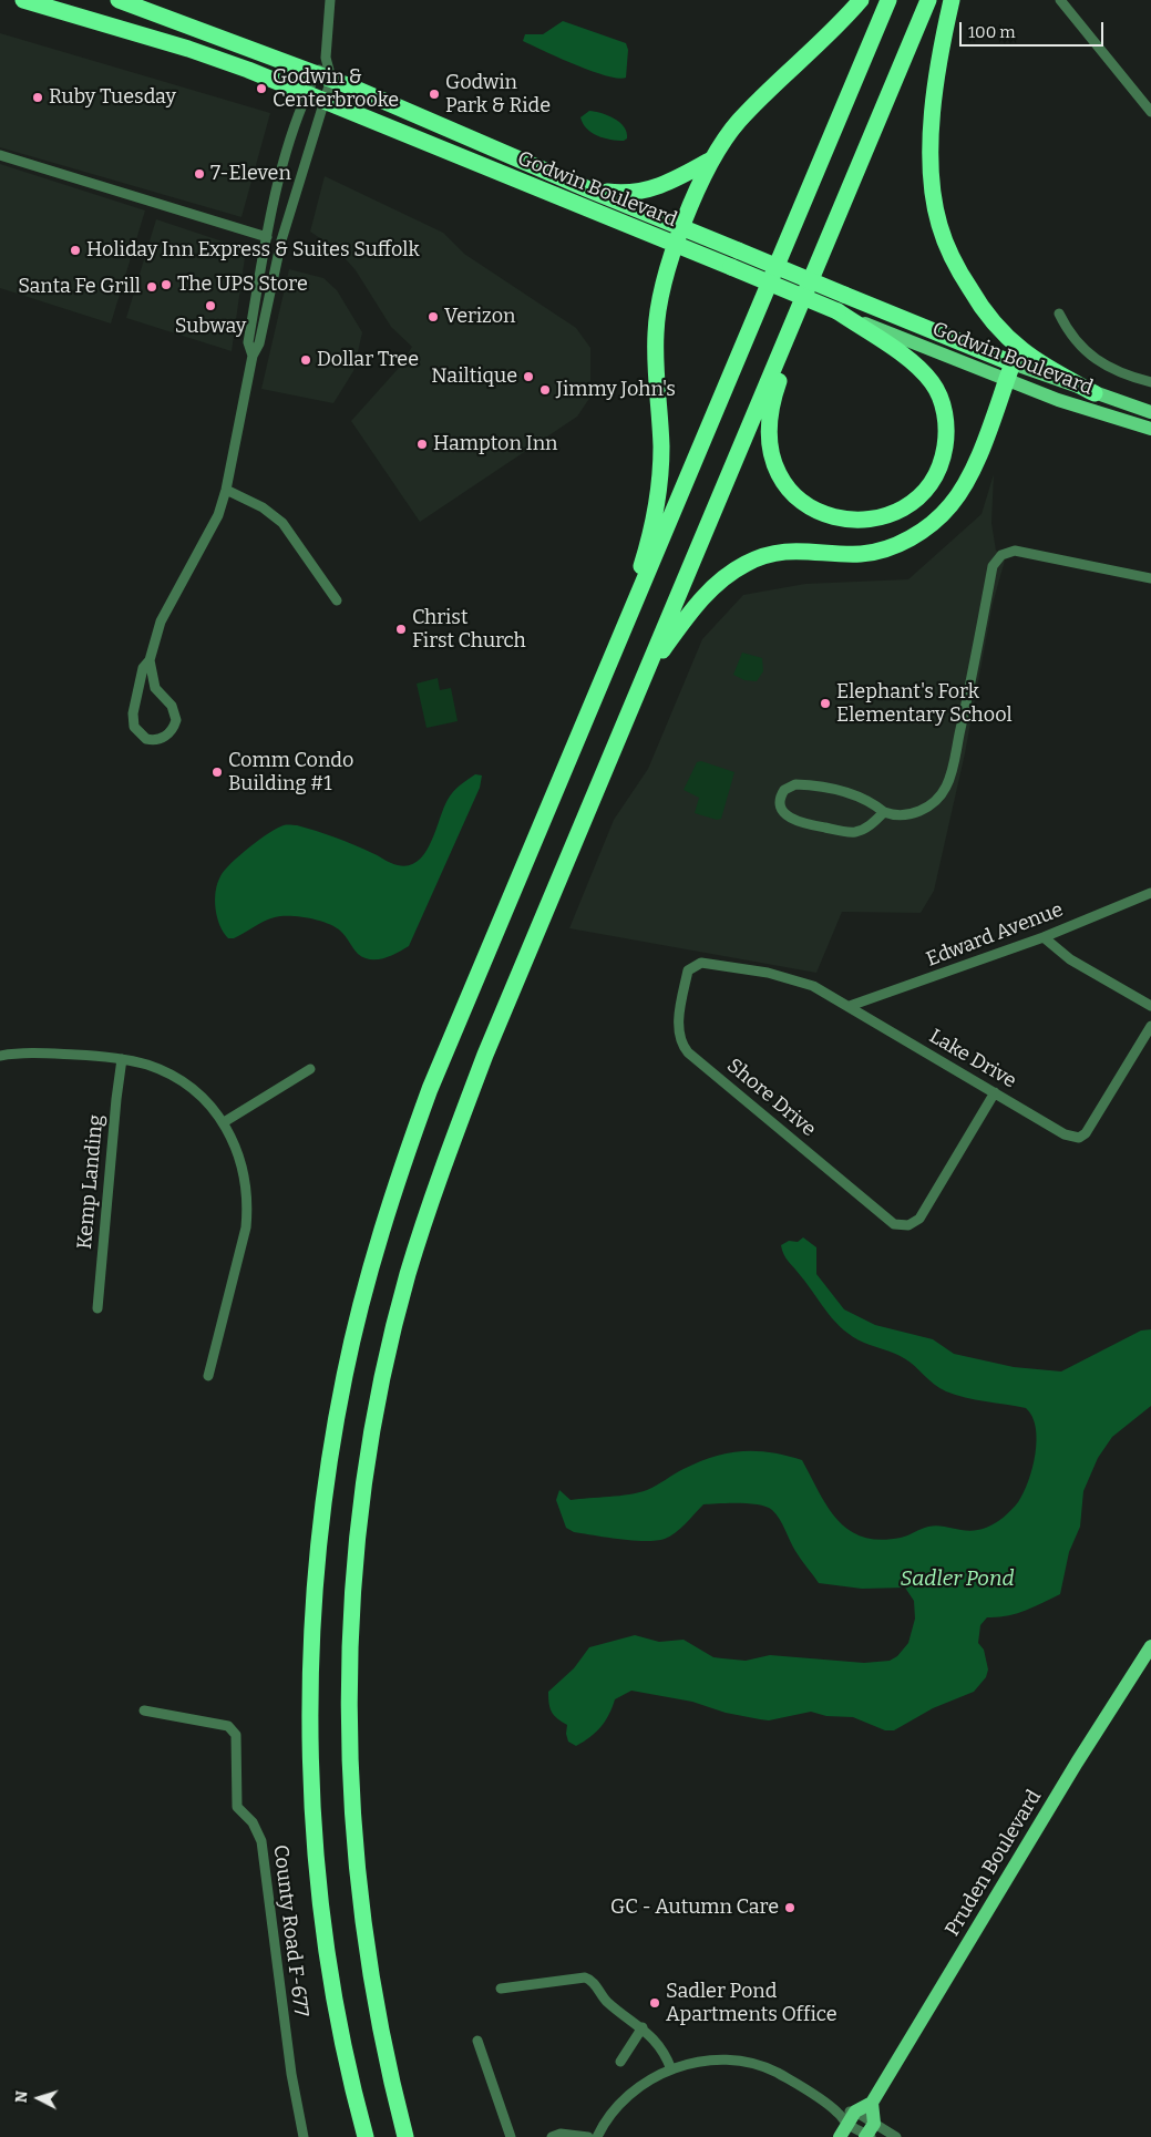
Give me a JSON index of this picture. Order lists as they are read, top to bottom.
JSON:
{
  "streets": {
    "highway": ["Godwin Boulevard"],
    "main road": ["Pruden Boulevard"],
    "street": [
      "Edward Avenue",
      "Lake Drive",
      "Shore Drive",
      "Kemp Landing",
      "County Road F-677"
    ]
  },
  "crossings": [
    ["Edward Avenue", "Lake Drive"],
    ["Edward Avenue", "Shore Drive"],
    ["Lake Drive", "Shore Drive"]
  ],
  "water": ["Sadler Pond"],
  "places": [
    "Godwin & Centerbrooke",
    "Godwin Park & Ride",
    "Ruby Tuesday",
    "7-Eleven",
    "Holiday Inn Express & Suites Suffolk",
    "The UPS Store",
    "Santa Fe Grill",
    "Subway",
    "Verizon",
    "Dollar Tree",
    "Nailtique",
    "Jimmy John's",
    "Hampton Inn",
    "Christ First Church",
    "Elephant's Fork Elementary School",
    "Comm Condo Building #1",
    "GC - Autumn Care",
    "Sadler Pond Apartments Office"
  ],
  "scale_bar": "100 m",
  "north": "left"
}
